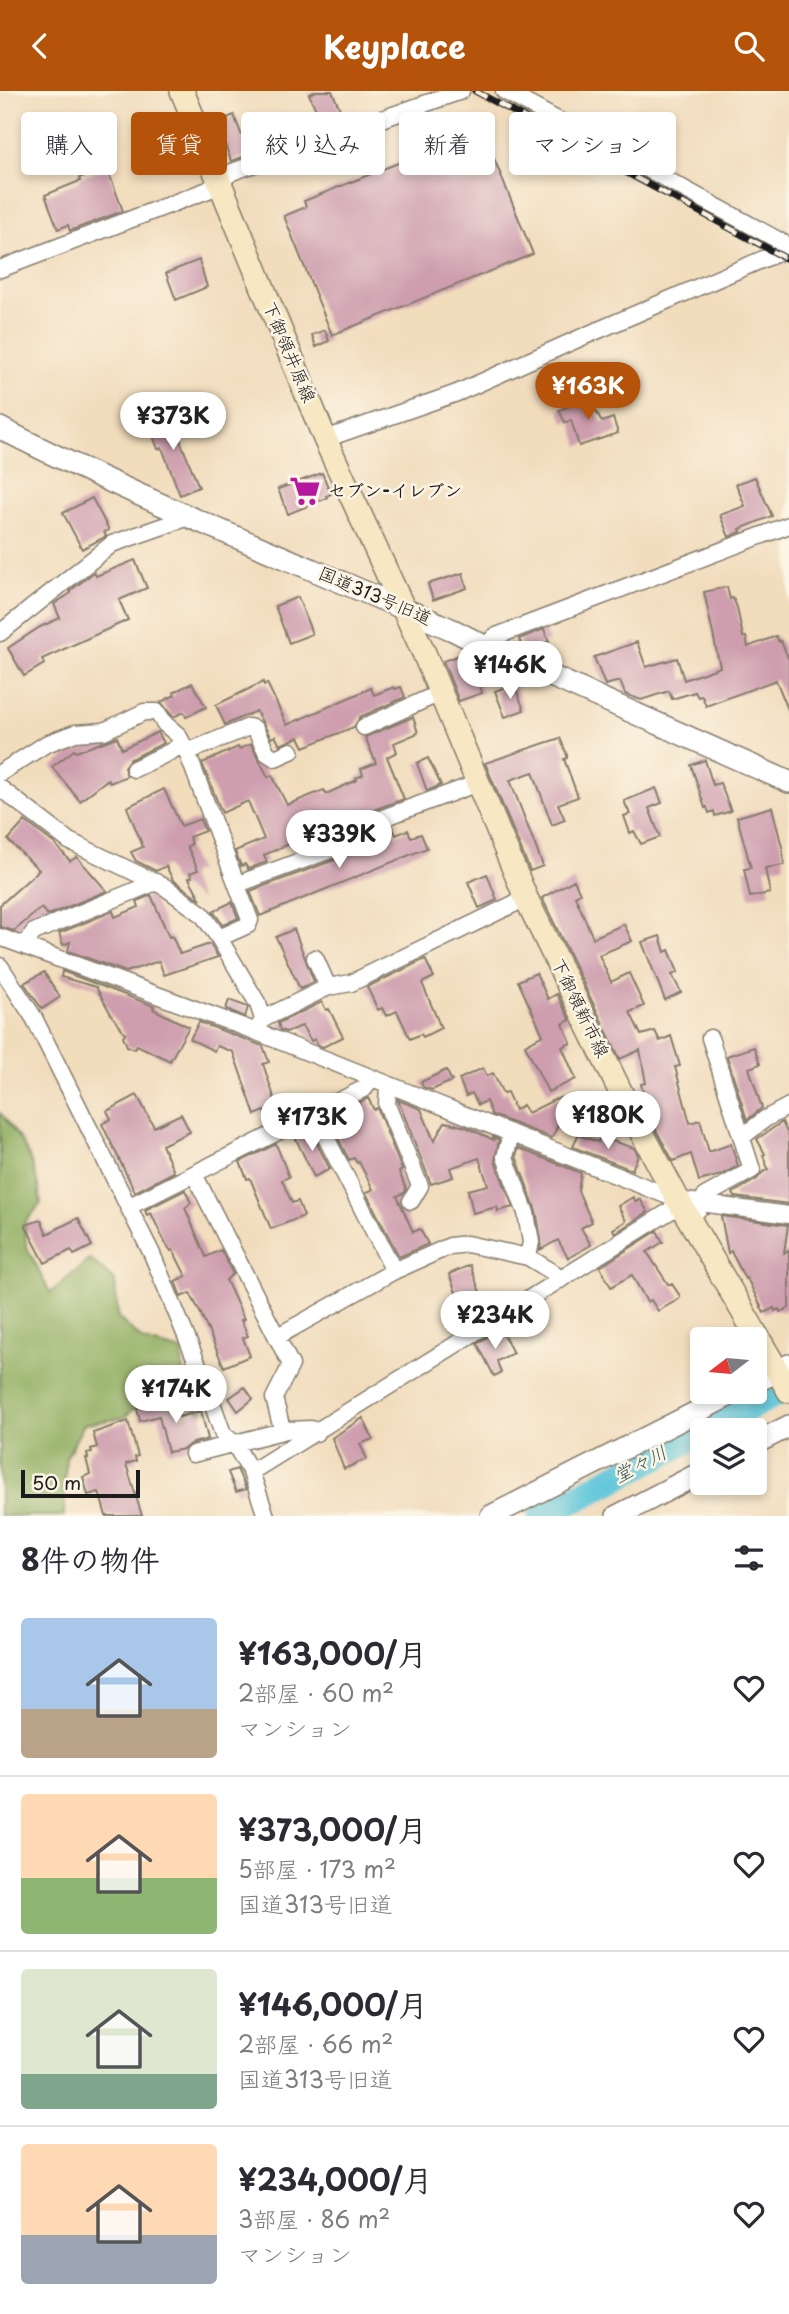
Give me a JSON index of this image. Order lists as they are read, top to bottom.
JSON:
{
  "streets": {
    "main road": ["下御領井原線", "下御領新市線"],
    "street": ["国道313号旧道"]
  },
  "crossings": [
    ["下御領井原線", "国道313号旧道"],
    ["下御領井原線", "下御領新市線"],
    ["国道313号旧道", "下御領新市線"]
  ],
  "water": ["堂々川"],
  "places": {
    "supermarket": ["セブン-イレブン"]
  },
  "scale_bar": "50 m",
  "north": "left",
  "page": {
    "header": "Keyplace",
    "chip": [
      "購入",
      "賃貸",
      "絞り込み",
      "新着",
      "マンション"
    ],
    "price": [
      "¥163K",
      "¥373K",
      "¥146K",
      "¥339K",
      "¥180K",
      "¥173K",
      "¥234K",
      "¥174K"
    ],
    "scale": "50 m",
    "heading": "8件の物件",
    "list": [
      {
        "name": "¥163,000/月",
        "note": "2部屋 · 60 m² · マンション"
      },
      {
        "name": "¥373,000/月",
        "note": "5部屋 · 173 m² · 国道313号旧道"
      },
      {
        "name": "¥146,000/月",
        "note": "2部屋 · 66 m² · 国道313号旧道"
      },
      {
        "name": "¥234,000/月",
        "note": "3部屋 · 86 m² · マンション"
      }
    ]
  }
}
